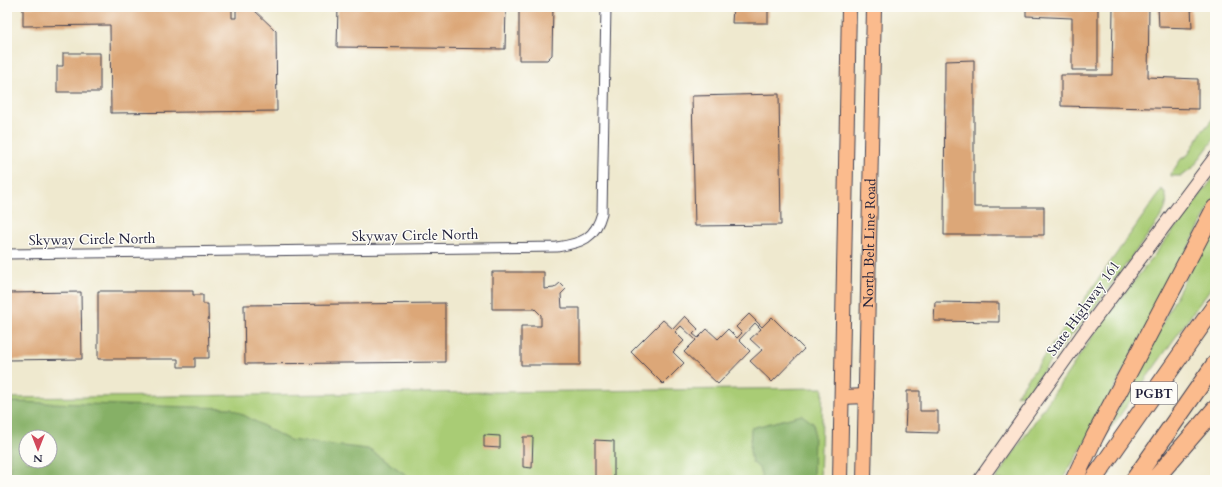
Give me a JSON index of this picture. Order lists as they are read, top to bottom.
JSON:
{
  "streets": {
    "highway": ["PGBT"],
    "main road": ["North Belt Line Road", "State Highway 161"],
    "street": ["Skyway Circle North"]
  },
  "north": "bottom"
}
